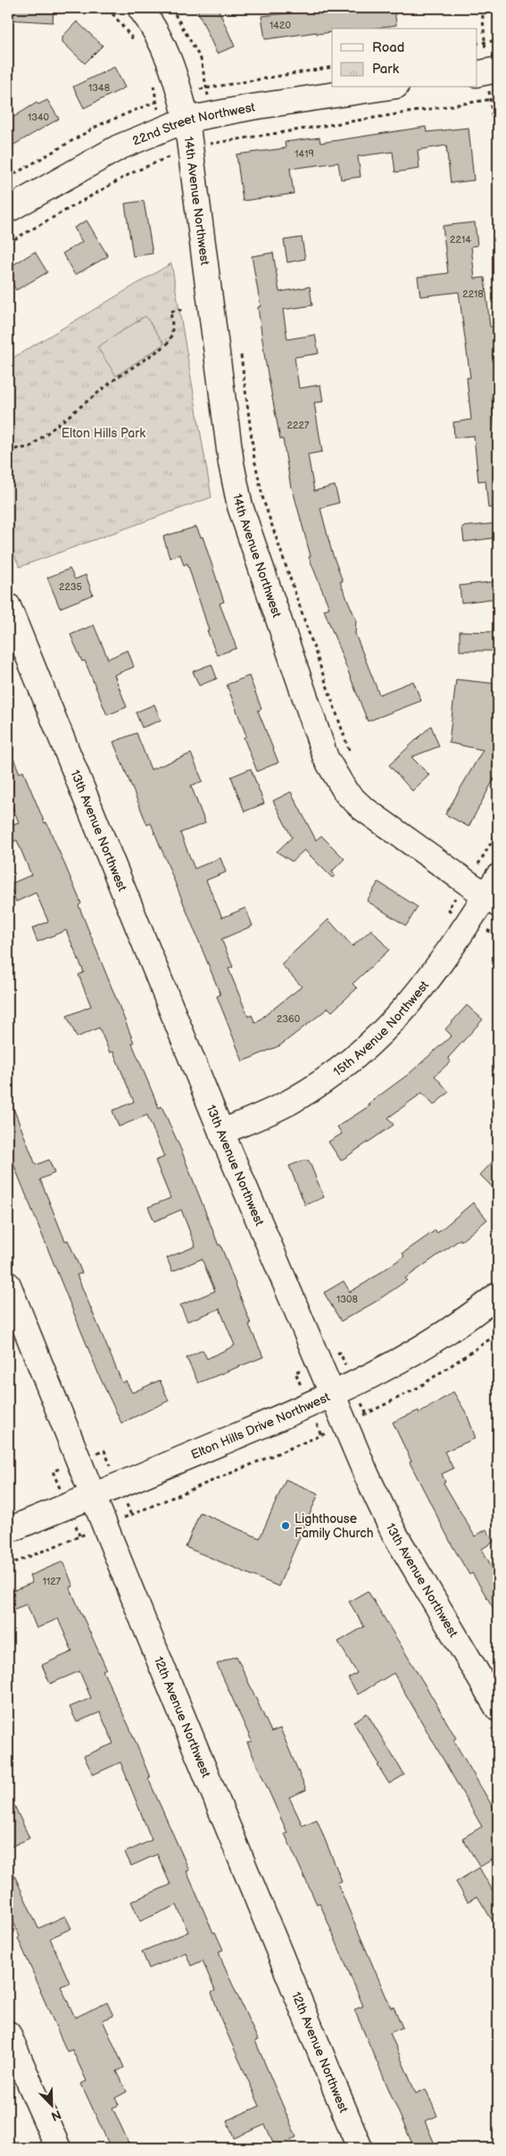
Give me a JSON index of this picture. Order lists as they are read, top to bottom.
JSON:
{
  "streets": {
    "street": [
      "22nd Street Northwest",
      "14th Avenue Northwest",
      "13th Avenue Northwest",
      "15th Avenue Northwest",
      "Elton Hills Drive Northwest",
      "12th Avenue Northwest"
    ]
  },
  "crossings": [
    ["22nd Street Northwest", "14th Avenue Northwest"],
    ["14th Avenue Northwest", "15th Avenue Northwest"],
    ["13th Avenue Northwest", "15th Avenue Northwest"],
    ["13th Avenue Northwest", "Elton Hills Drive Northwest"],
    ["Elton Hills Drive Northwest", "12th Avenue Northwest"]
  ],
  "parks": ["Elton Hills Park"],
  "places": ["Lighthouse Family Church"],
  "house_numbers": [
    "1420",
    "1348",
    "1340",
    "1419",
    "2214",
    "2218",
    "2227",
    "2235",
    "2360",
    "1308",
    "1127"
  ],
  "legend": ["Road", "Park"],
  "north": "bottom right"
}
